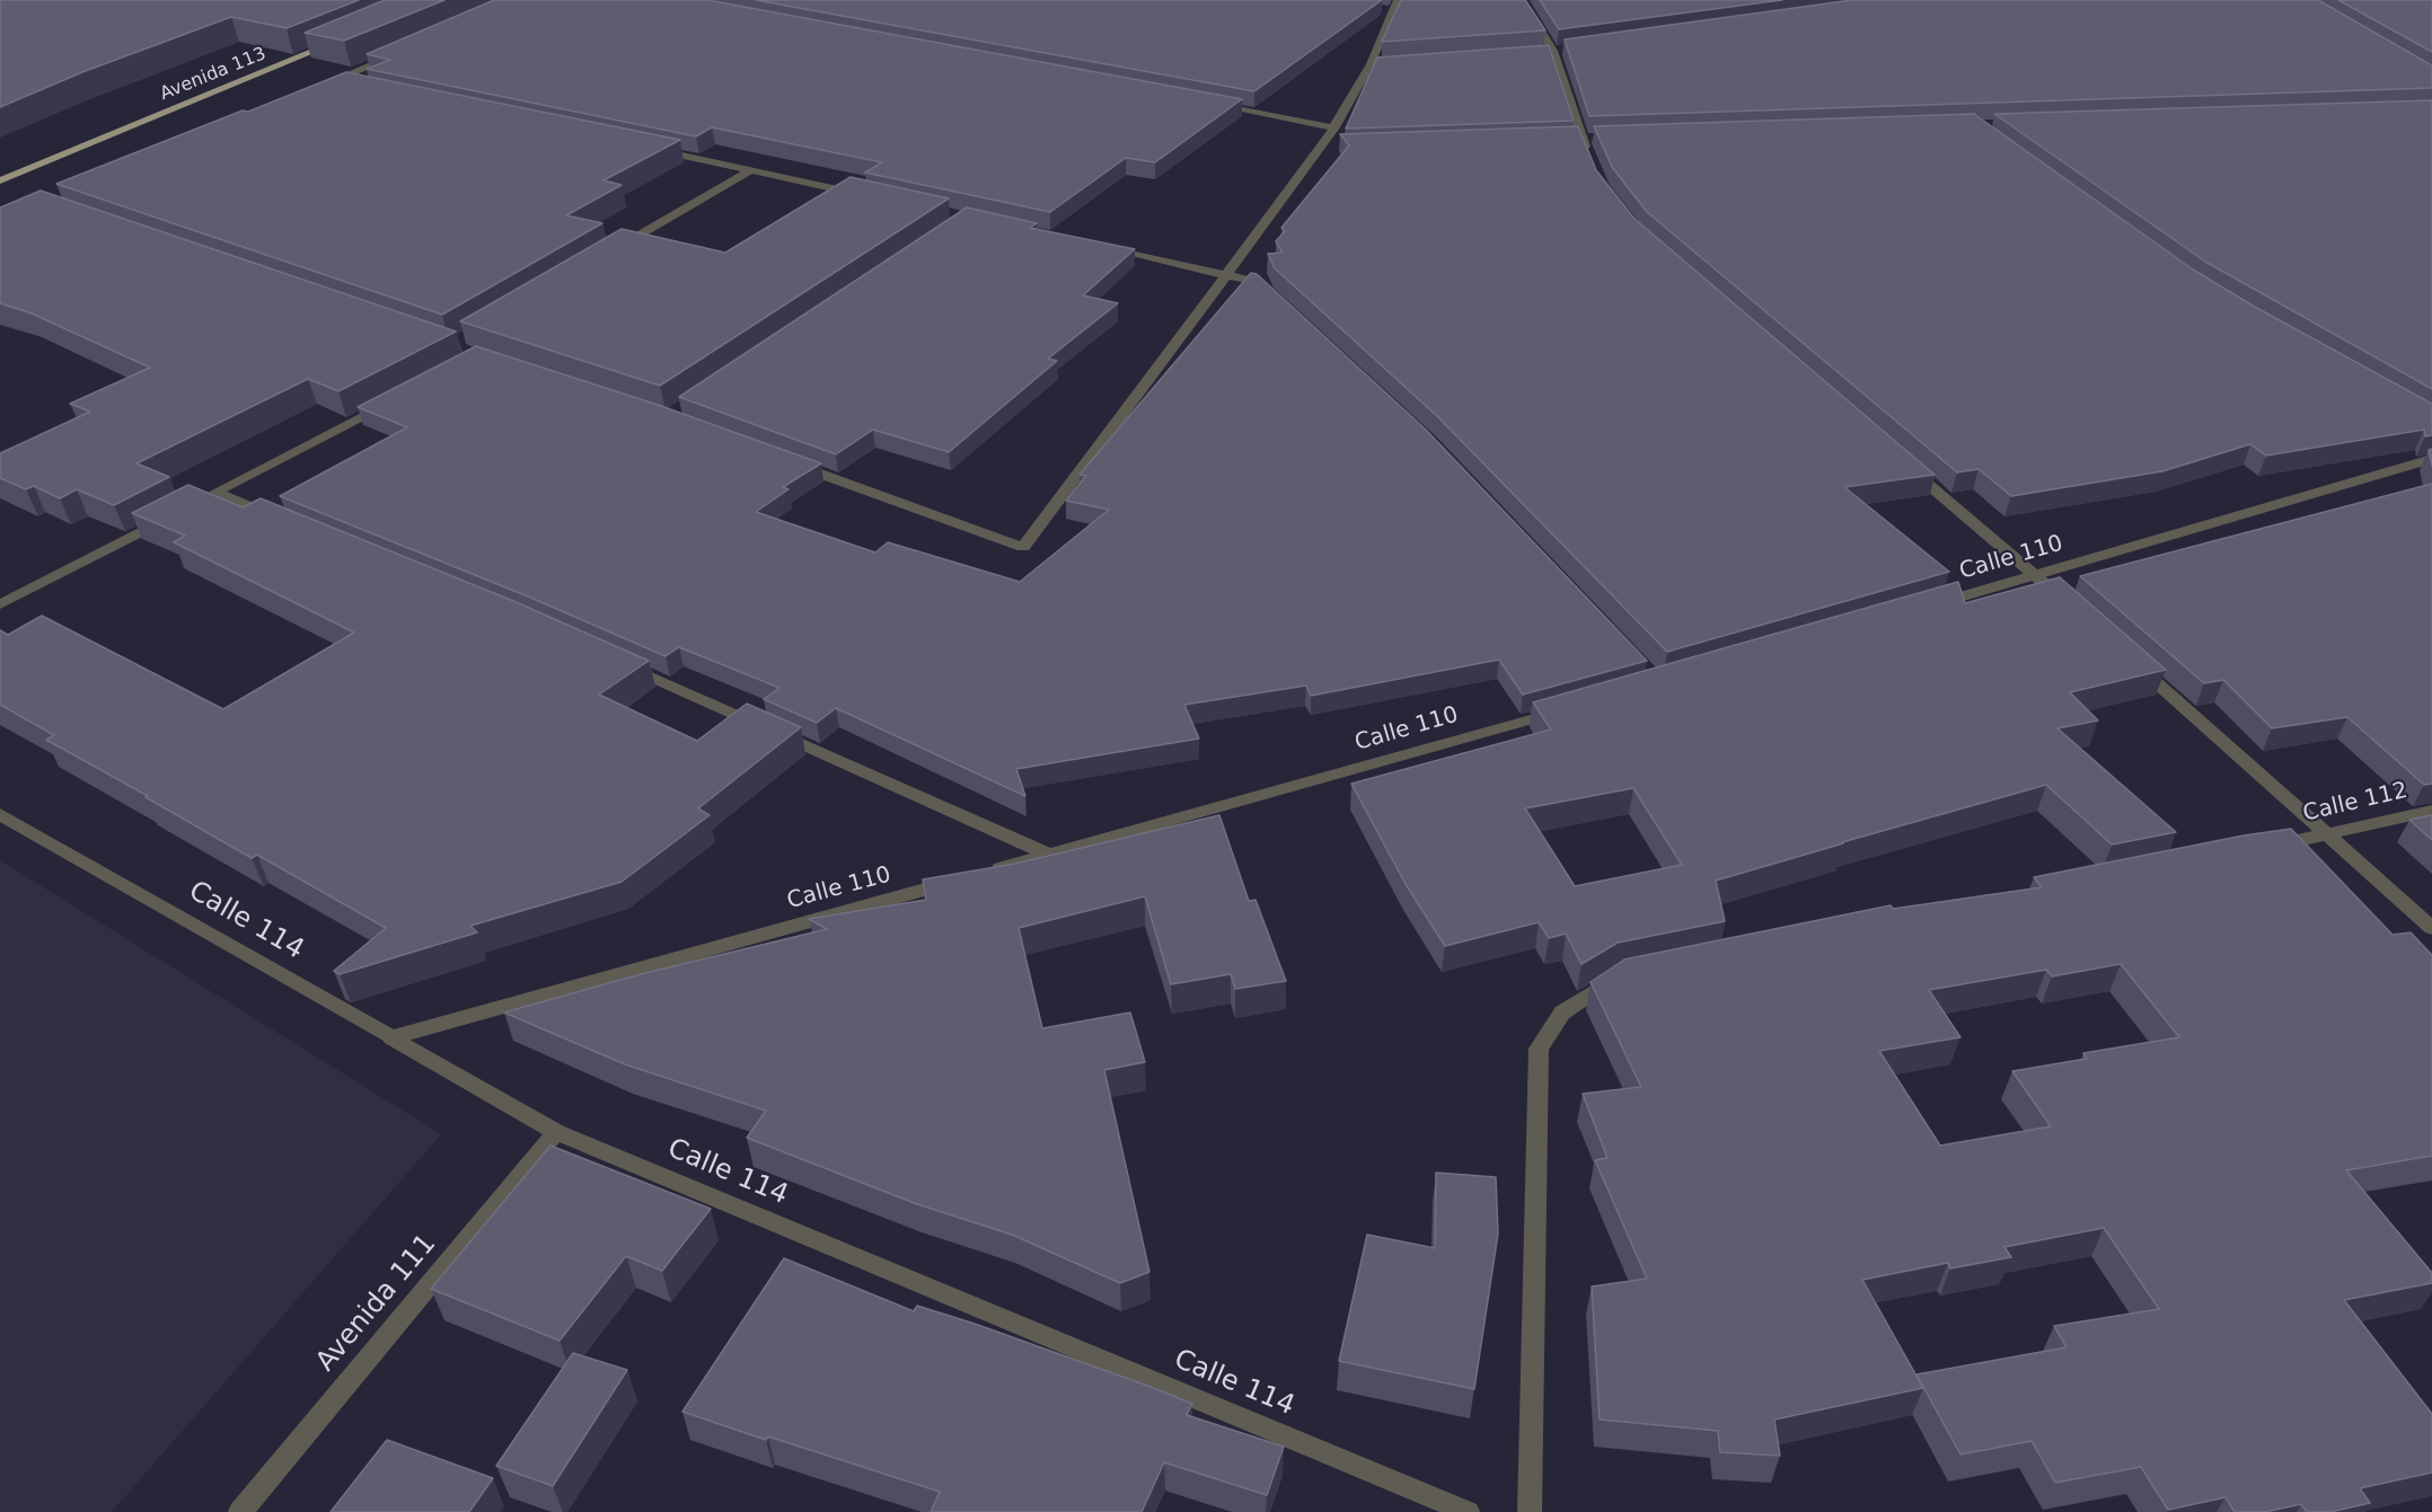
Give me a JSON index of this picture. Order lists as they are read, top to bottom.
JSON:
{
  "streets": {
    "main road": ["Avenida 113"],
    "street": [
      "Calle 110",
      "Calle 112",
      "Calle 114",
      "Avenida 111"
    ]
  },
  "crossings": [
    ["Calle 110", "Calle 114"],
    ["Calle 114", "Avenida 111"]
  ]
}
